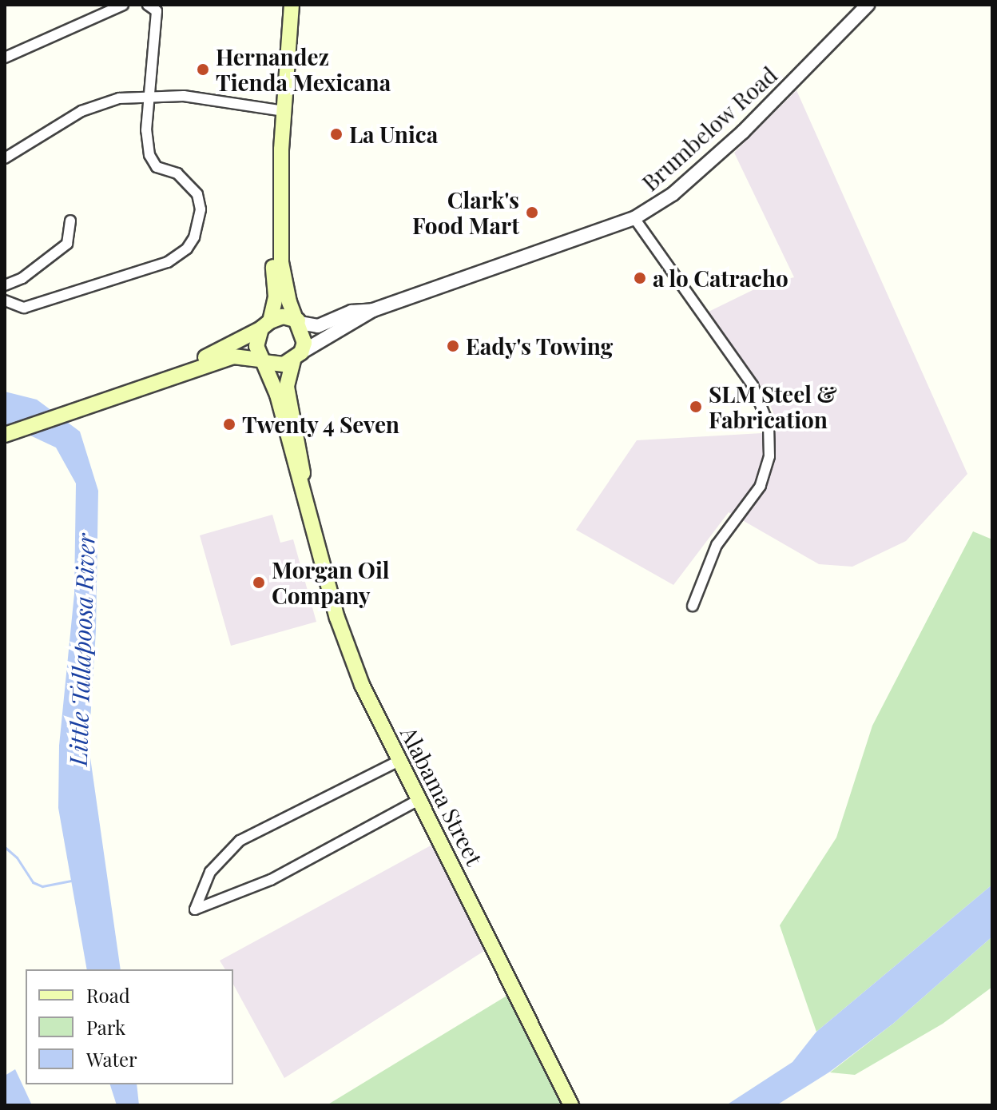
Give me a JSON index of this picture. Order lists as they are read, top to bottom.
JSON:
{
  "streets": {
    "main road": ["Alabama Street"],
    "street": ["Brumbelow Road"]
  },
  "crossings": [
    ["Brumbelow Road", "Alabama Street"]
  ],
  "water": ["Little Tallapoosa River"],
  "places": [
    "Hernandez Tienda Mexicana",
    "La Unica",
    "Clark's Food Mart",
    "a lo Catracho",
    "Eady's Towing",
    "SLM Steel & Fabrication",
    "Twenty 4 Seven",
    "Morgan Oil Company"
  ],
  "legend": ["Road", "Park", "Water"]
}
